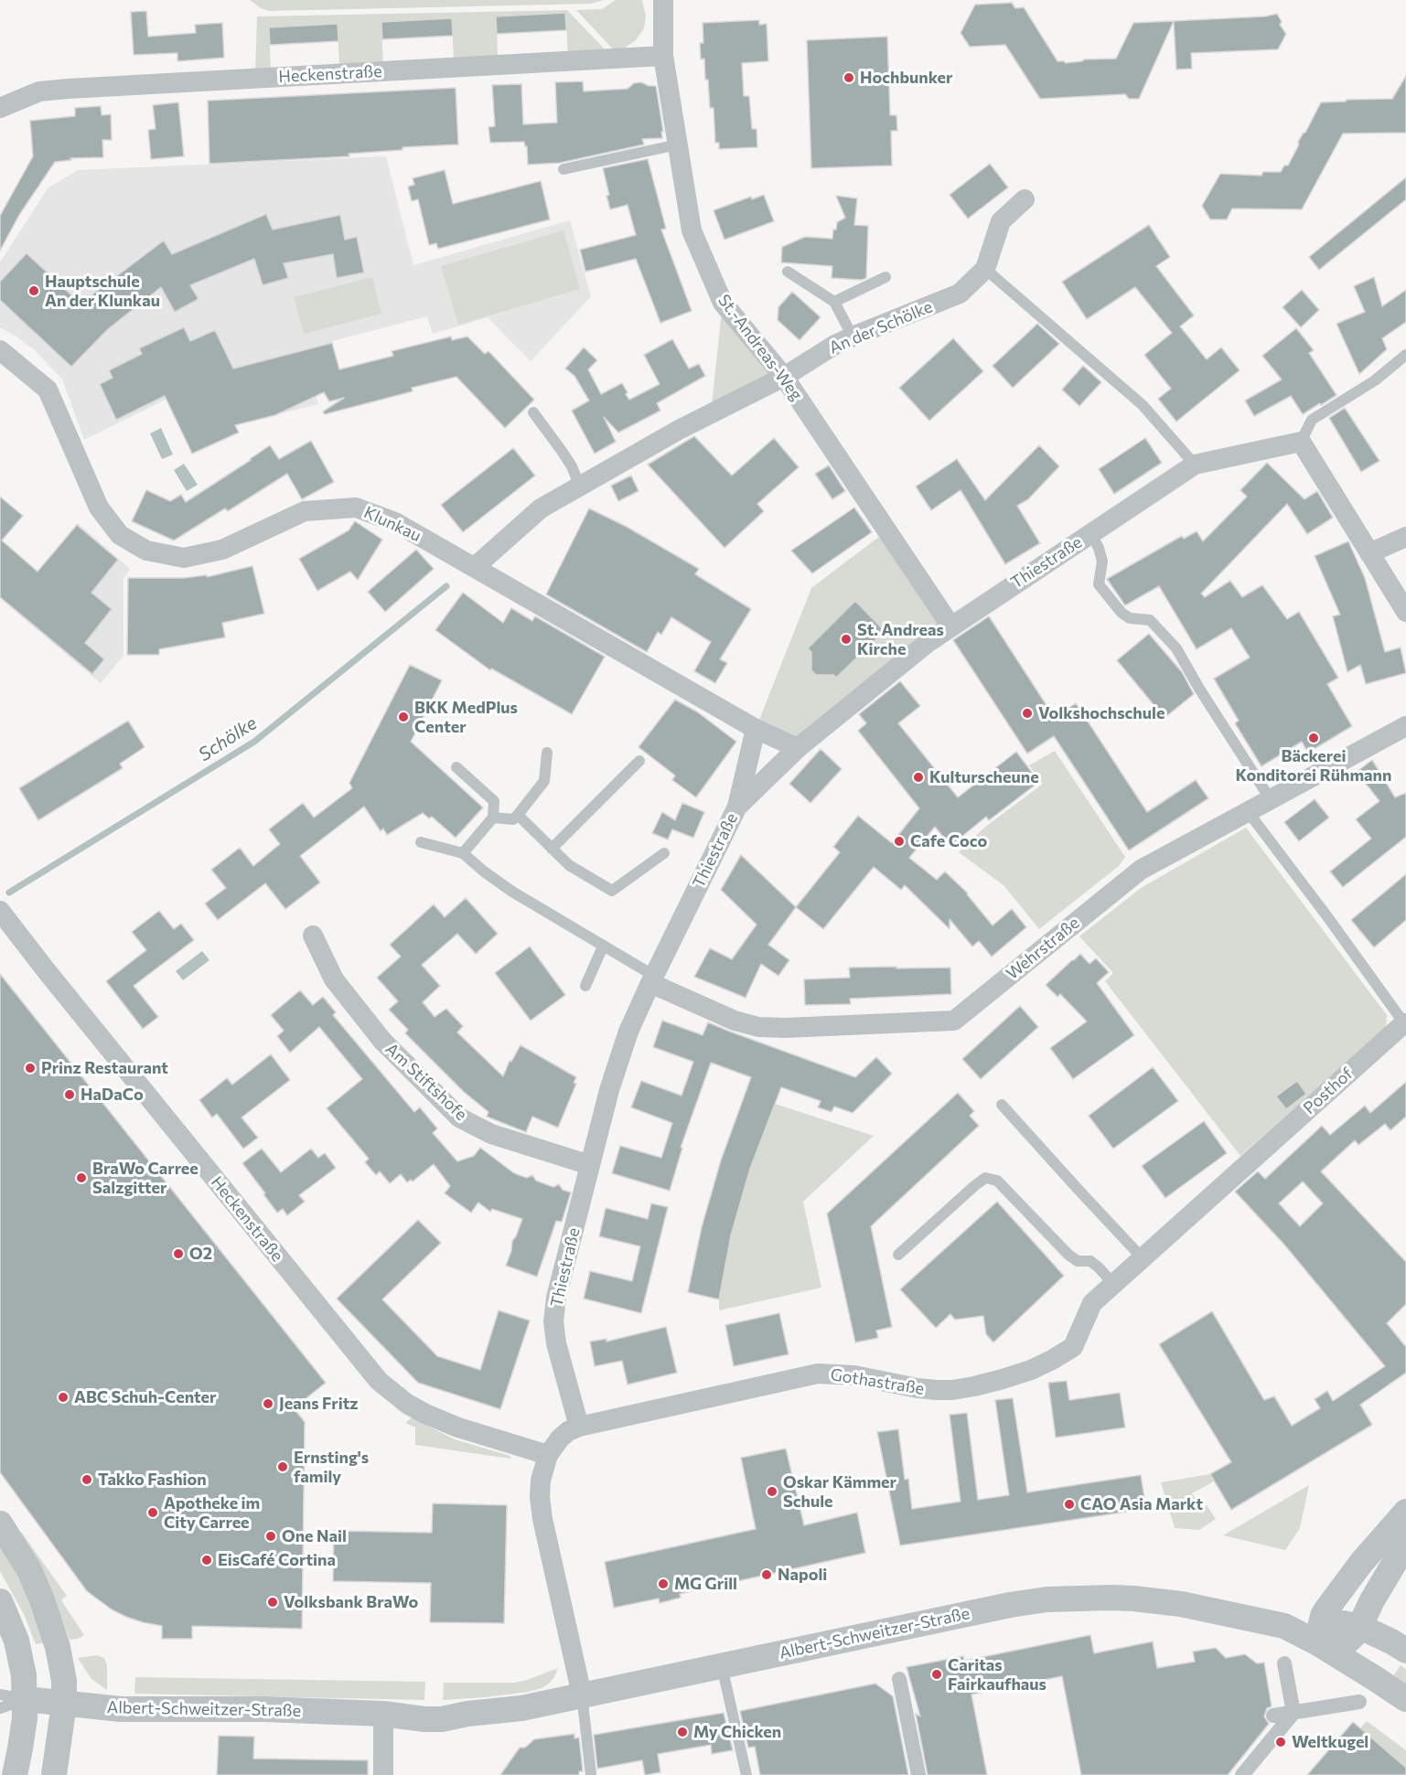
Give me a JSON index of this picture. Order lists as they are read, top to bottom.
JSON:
{
  "streets": {
    "street": [
      "Heckenstraße",
      "An der Schölke",
      "St.-Andreas-Weg",
      "Klunkau",
      "Thiestraße",
      "Wehrstraße",
      "Am Stiftshofe",
      "Posthof",
      "Gothastraße",
      "Albert-Schweitzer-Straße"
    ]
  },
  "crossings": [
    ["Heckenstraße", "St.-Andreas-Weg"],
    ["An der Schölke", "St.-Andreas-Weg"],
    ["An der Schölke", "Klunkau"],
    ["St.-Andreas-Weg", "Thiestraße"],
    ["Klunkau", "Thiestraße"],
    ["Thiestraße", "Wehrstraße"],
    ["Thiestraße", "Am Stiftshofe"],
    ["Thiestraße", "Gothastraße"],
    ["Wehrstraße", "Posthof"],
    ["Posthof", "Gothastraße"]
  ],
  "water": ["Schölke"],
  "places": [
    "Hochbunker",
    "Hauptschule An der Klunkau",
    "St. Andreas Kirche",
    "Volkshochschule",
    "BKK MedPlus Center",
    "Bäckerei Konditorei Rühmann",
    "Kulturscheune",
    "Cafe Coco",
    "Prinz Restaurant",
    "HaDaCo",
    "BraWo Carree Salzgitter",
    "O2",
    "ABC Schuh-Center",
    "Jeans Fritz",
    "Ernsting's family",
    "Takko Fashion",
    "Oskar Kämmer Schule",
    "CAO Asia Markt",
    "Apotheke im City Carree",
    "One Nail",
    "EisCafé Cortina",
    "Napoli",
    "MG Grill",
    "Volksbank BraWo",
    "Caritas Fairkaufhaus",
    "My Chicken",
    "Weltkugel"
  ]
}
